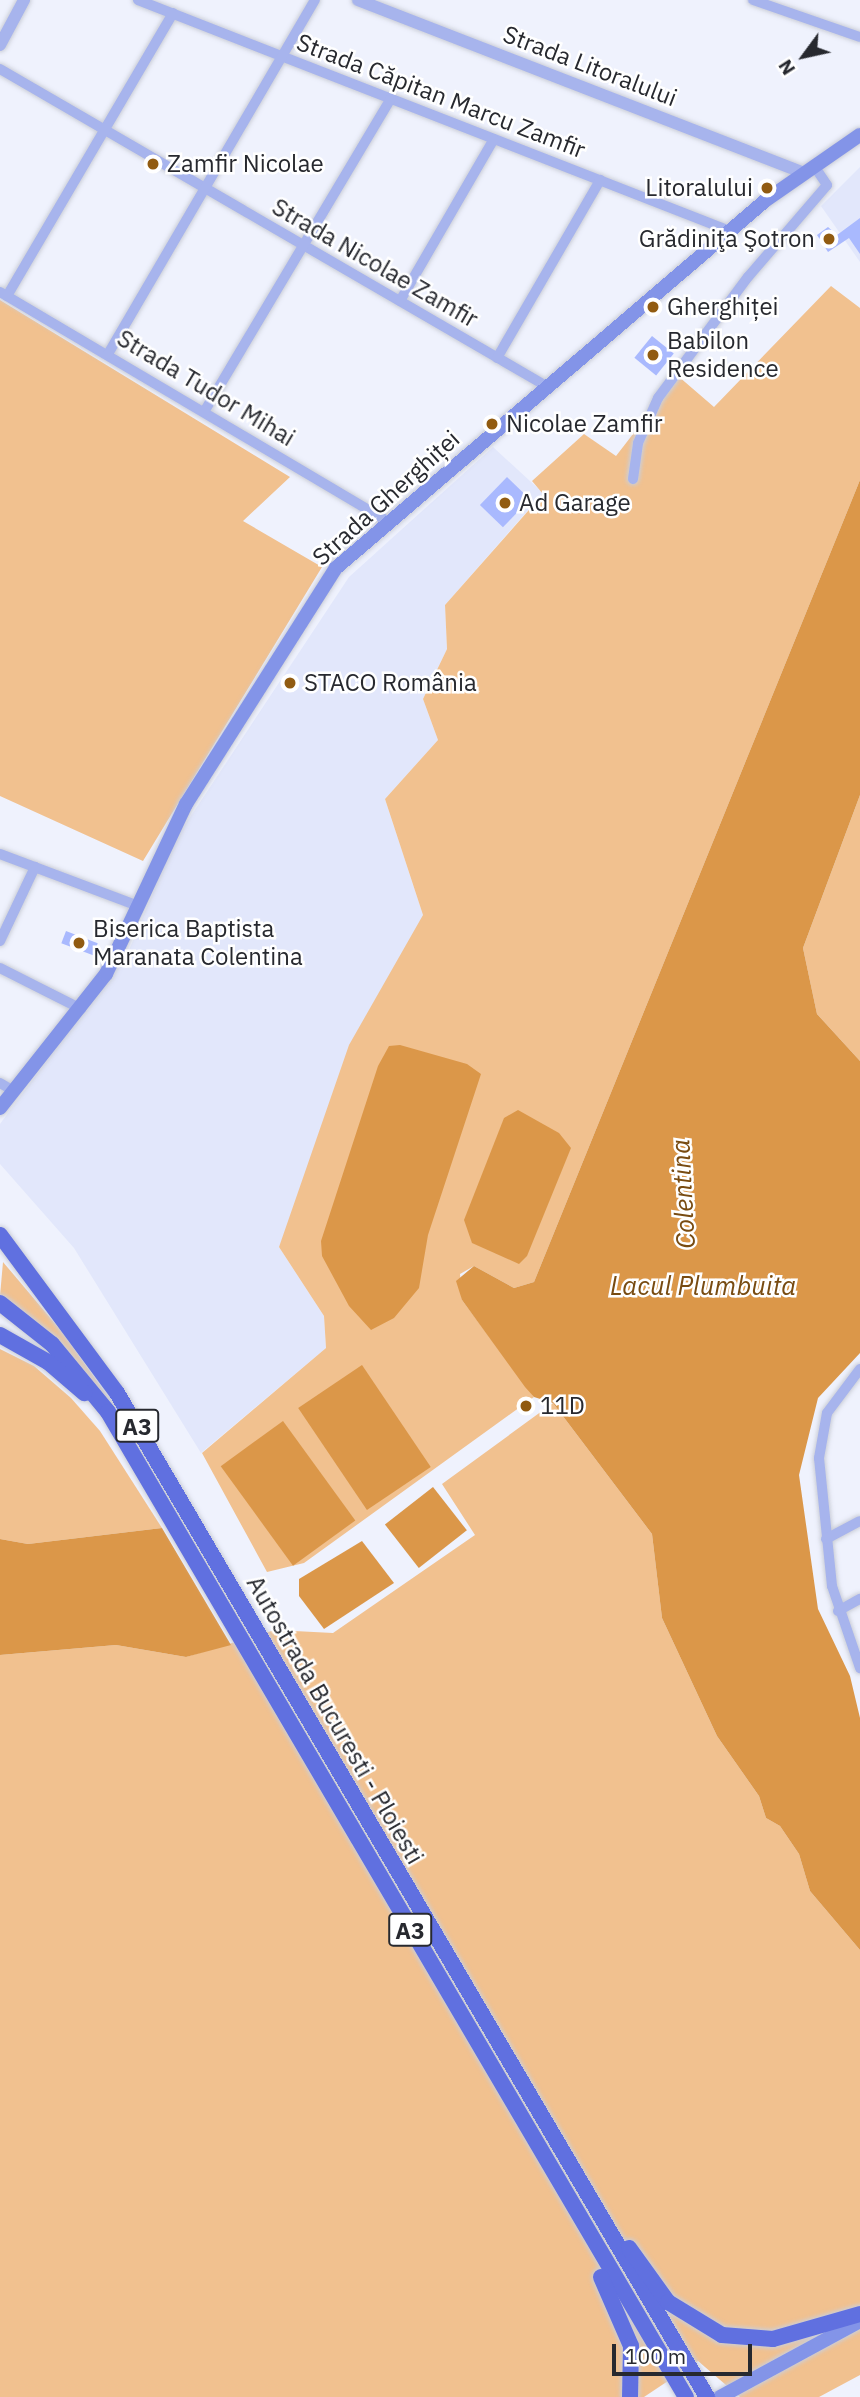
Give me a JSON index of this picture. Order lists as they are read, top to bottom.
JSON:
{
  "streets": {
    "highway": ["A3", "Autostrada Bucuresti - Ploiesti"],
    "main road": ["Strada Gherghiței"],
    "street": [
      "Strada Litoralului",
      "Strada Căpitan Marcu Zamfir",
      "Strada Nicolae Zamfir",
      "Strada Tudor Mihai"
    ]
  },
  "crossings": [
    ["Strada Litoralului", "Strada Gherghiței"],
    ["Strada Căpitan Marcu Zamfir", "Strada Gherghiței"],
    ["Strada Nicolae Zamfir", "Strada Gherghiței"],
    ["Strada Tudor Mihai", "Strada Gherghiței"],
    ["A3", "Autostrada Bucuresti - Ploiesti"]
  ],
  "water": ["Colentina", "Lacul Plumbuita"],
  "places": [
    "Zamfir Nicolae",
    "Litoralului",
    "Grădiniţa Şotron",
    "Gherghiței",
    "Babilon Residence",
    "Nicolae Zamfir",
    "Ad Garage",
    "STACO România",
    "Biserica Baptista Maranata Colentina",
    "11D"
  ],
  "scale_bar": "100 m",
  "north": "bottom left"
}
